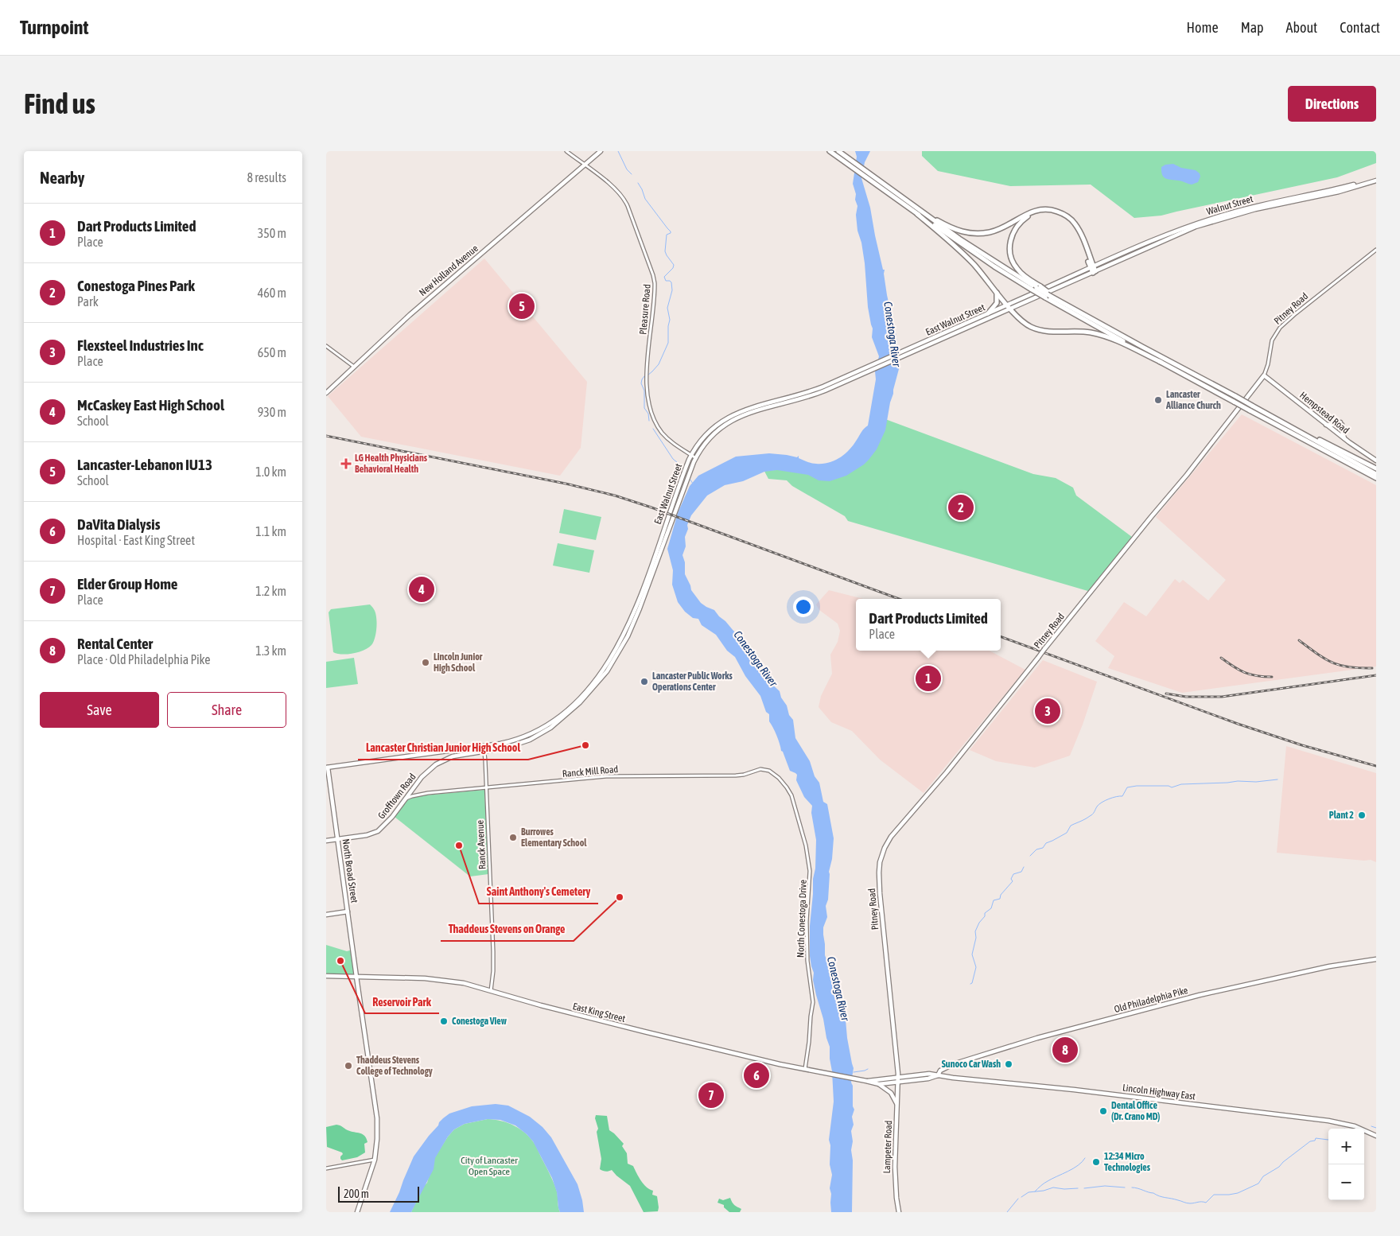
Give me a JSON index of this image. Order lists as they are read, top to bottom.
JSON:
{
  "streets": {
    "main road": [
      "Walnut Street",
      "New Holland Avenue",
      "Pitney Road",
      "East Walnut Street",
      "Hempstead Road",
      "Grofftown Road",
      "North Broad Street",
      "Old Philadelphia Pike",
      "East King Street",
      "Lincoln Highway East",
      "Lampeter Road"
    ],
    "street": [
      "Pleasure Road",
      "Ranck Mill Road",
      "Ranck Avenue",
      "North Conestoga Drive"
    ]
  },
  "crossings": [
    ["Walnut Street", "East Walnut Street"],
    ["New Holland Avenue", "Pleasure Road"],
    ["Pitney Road", "Hempstead Road"],
    ["Pitney Road", "Lincoln Highway East"],
    ["Pitney Road", "Lampeter Road"],
    ["Pleasure Road", "East Walnut Street"],
    ["East Walnut Street", "Grofftown Road"],
    ["East Walnut Street", "Ranck Avenue"],
    ["East Walnut Street", "North Broad Street"],
    ["Ranck Mill Road", "Grofftown Road"],
    ["Ranck Mill Road", "Ranck Avenue"],
    ["Ranck Mill Road", "North Conestoga Drive"],
    ["Grofftown Road", "North Broad Street"],
    ["Ranck Avenue", "East King Street"],
    ["North Broad Street", "East King Street"],
    ["North Conestoga Drive", "East King Street"],
    ["Old Philadelphia Pike", "Lincoln Highway East"],
    ["East King Street", "Lincoln Highway East"],
    ["Lincoln Highway East", "Lampeter Road"]
  ],
  "water": ["Conestoga River"],
  "parks": ["City of Lancaster Open Space"],
  "places": {
    "other": [
      "Lancaster Alliance Church",
      "Lincoln Junior High School",
      "Lancaster Public Works Operations Center",
      "Lancaster Christian Junior High School",
      "Plant 2",
      "Burrowes Elementary School",
      "Saint Anthony's Cemetery",
      "Thaddeus Stevens on Orange",
      "Reservoir Park",
      "Conestoga View",
      "Sunoco Car Wash",
      "Thaddeus Stevens College of Technology",
      "Dental Office (Dr. Crano MD)",
      "12:34 Micro Technologies"
    ],
    "health": ["LG Health Physicians Behavioral Health"]
  },
  "scale_bar": "200 m",
  "page": {
    "header": "Turnpoint",
    "nav": [
      "Home",
      "Map",
      "About",
      "Contact"
    ],
    "buttons": [
      "Directions",
      ["Save", "Share"]
    ],
    "title": "Find us",
    "heading": ["Nearby", "8 results"],
    "list": [
      {
        "mark": "1",
        "name": "Dart Products Limited",
        "note": "Place",
        "value": "350 m"
      },
      {
        "mark": "2",
        "name": "Conestoga Pines Park",
        "note": "Park",
        "value": "460 m"
      },
      {
        "mark": "3",
        "name": "Flexsteel Industries Inc",
        "note": "Place",
        "value": "650 m"
      },
      {
        "mark": "4",
        "name": "McCaskey East High School",
        "note": "School",
        "value": "930 m"
      },
      {
        "mark": "5",
        "name": "Lancaster-Lebanon IU13",
        "note": "School",
        "value": "1.0 km"
      },
      {
        "mark": "6",
        "name": "DaVita Dialysis",
        "note": "Hospital · East King Street",
        "value": "1.1 km"
      },
      {
        "mark": "7",
        "name": "Elder Group Home",
        "note": "Place",
        "value": "1.2 km"
      },
      {
        "mark": "8",
        "name": "Rental Center",
        "note": "Place · Old Philadelphia Pike",
        "value": "1.3 km"
      }
    ],
    "pins": [
      "5",
      "2",
      "4",
      "1",
      "3",
      "8",
      "6",
      "7"
    ],
    "popup": ["Dart Products Limited", "Place"],
    "map_buttons": ["+", "−"],
    "scale": "200 m"
  }
}
